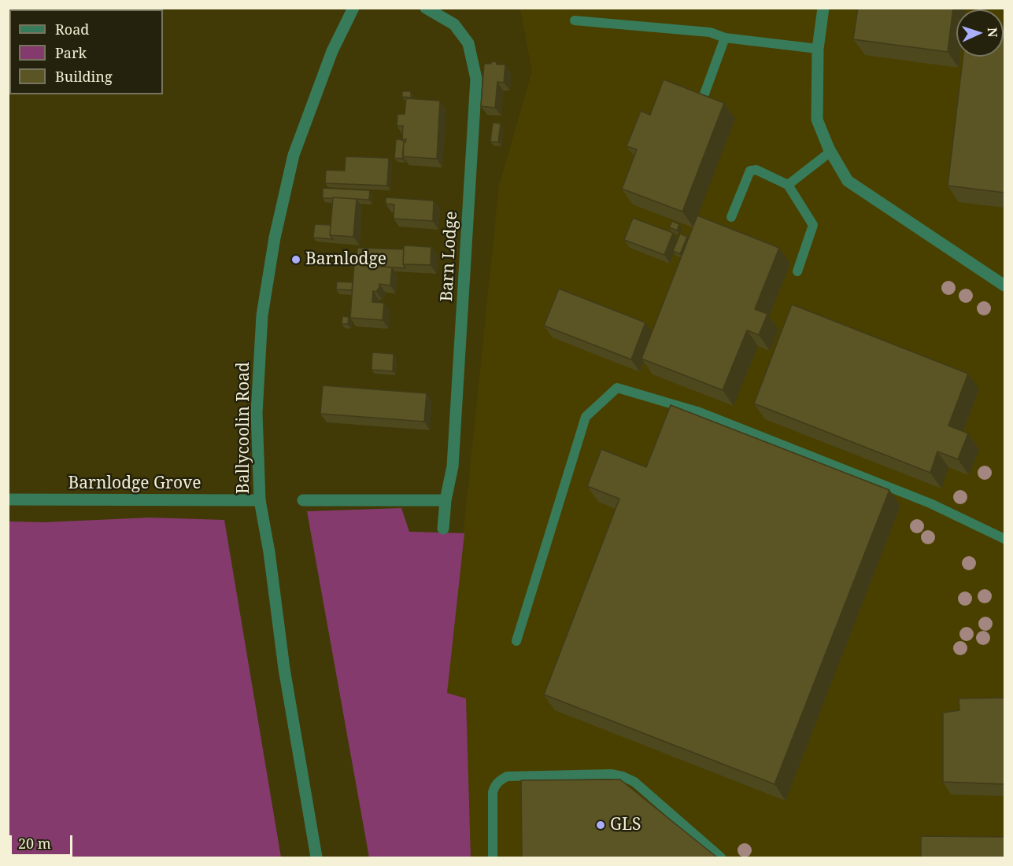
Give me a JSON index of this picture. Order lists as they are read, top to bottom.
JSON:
{
  "streets": {
    "street": ["Barn Lodge", "Ballycoolin Road", "Barnlodge Grove"]
  },
  "crossings": [
    ["Ballycoolin Road", "Barnlodge Grove"]
  ],
  "places": ["Barnlodge", "GLS"],
  "legend": ["Road", "Park", "Building"],
  "scale_bar": "20 m",
  "north": "right"
}
